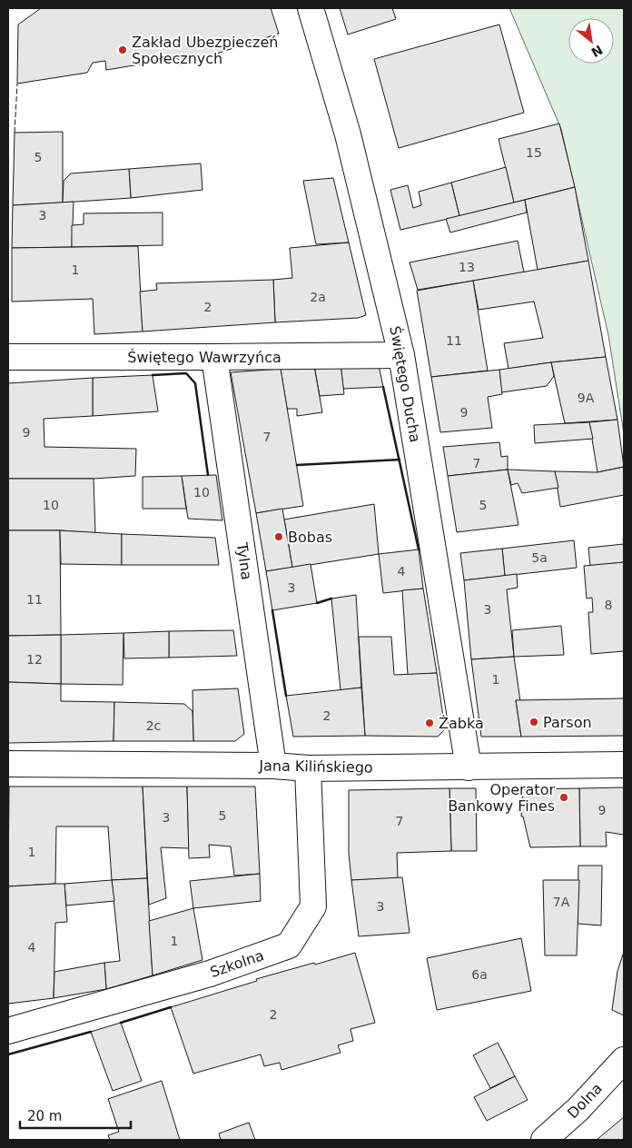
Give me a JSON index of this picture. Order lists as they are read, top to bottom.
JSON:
{
  "streets": {
    "street": [
      "Świętego Wawrzyńca",
      "Świętego Ducha",
      "Tylna",
      "Jana Kilińskiego",
      "Szkolna",
      "Dolna"
    ]
  },
  "crossings": [
    ["Świętego Wawrzyńca", "Świętego Ducha"],
    ["Świętego Wawrzyńca", "Tylna"],
    ["Świętego Ducha", "Jana Kilińskiego"],
    ["Tylna", "Jana Kilińskiego"],
    ["Jana Kilińskiego", "Szkolna"]
  ],
  "places": [
    "Zakład Ubezpieczeń Społecznych",
    "Bobas",
    "Parson",
    "Żabka",
    "Operator Bankowy Fines"
  ],
  "house_numbers": [
    "15",
    "5",
    "3",
    "13",
    "1",
    "2a",
    "2",
    "11",
    "9A",
    "9",
    "9",
    "7",
    "7",
    "10",
    "10",
    "5",
    "5a",
    "4",
    "3",
    "11",
    "8",
    "3",
    "12",
    "1",
    "2",
    "2c",
    "9",
    "5",
    "3",
    "7",
    "1",
    "7A",
    "3",
    "1",
    "4",
    "6a",
    "2"
  ],
  "scale_bar": "20 m",
  "north": "bottom right"
}
